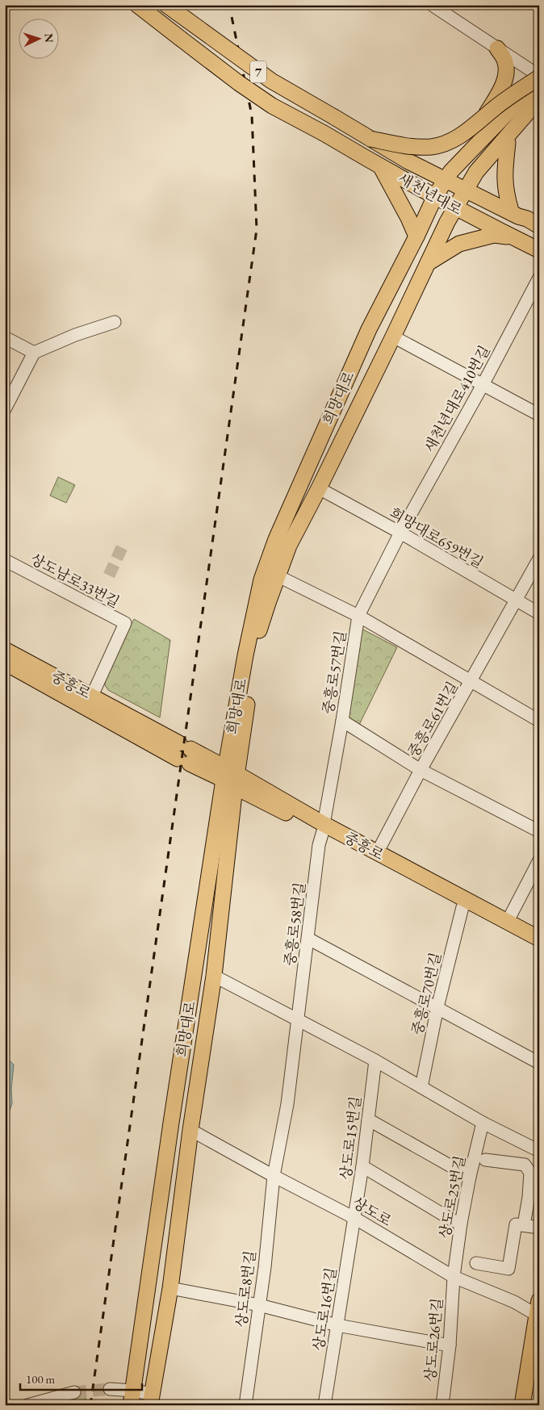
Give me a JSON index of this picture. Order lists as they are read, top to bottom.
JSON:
{
  "streets": {
    "main road": [
      "7",
      "새천년대로",
      "희망대로",
      "중흥로"
    ],
    "street": [
      "새천년대로410번길",
      "희망대로659번길",
      "상도남로33번길",
      "중흥로57번길",
      "중흥로61번길",
      "중흥로58번길",
      "중흥로70번길",
      "상도로15번길",
      "상도로25번길",
      "상도로",
      "상도로8번길",
      "상도로16번길",
      "상도로26번길"
    ]
  },
  "crossings": [
    ["새천년대로", "희망대로"],
    ["희망대로", "희망대로659번길"],
    ["희망대로", "중흥로"],
    ["희망대로", "상도로"],
    ["새천년대로410번길", "희망대로659번길"],
    ["새천년대로410번길", "중흥로57번길"],
    ["희망대로659번길", "중흥로57번길"],
    ["희망대로659번길", "중흥로61번길"],
    ["상도남로33번길", "중흥로"],
    ["중흥로57번길", "중흥로"],
    ["중흥로57번길", "중흥로58번길"],
    ["중흥로", "중흥로61번길"],
    ["중흥로", "중흥로58번길"],
    ["중흥로", "중흥로70번길"],
    ["중흥로58번길", "상도로"],
    ["중흥로58번길", "상도로8번길"],
    ["상도로15번길", "상도로"],
    ["상도로15번길", "상도로16번길"],
    ["상도로25번길", "상도로"],
    ["상도로25번길", "상도로26번길"],
    ["상도로", "상도로8번길"],
    ["상도로", "상도로16번길"],
    ["상도로", "상도로26번길"]
  ],
  "scale_bar": "100 m",
  "north": "right"
}
